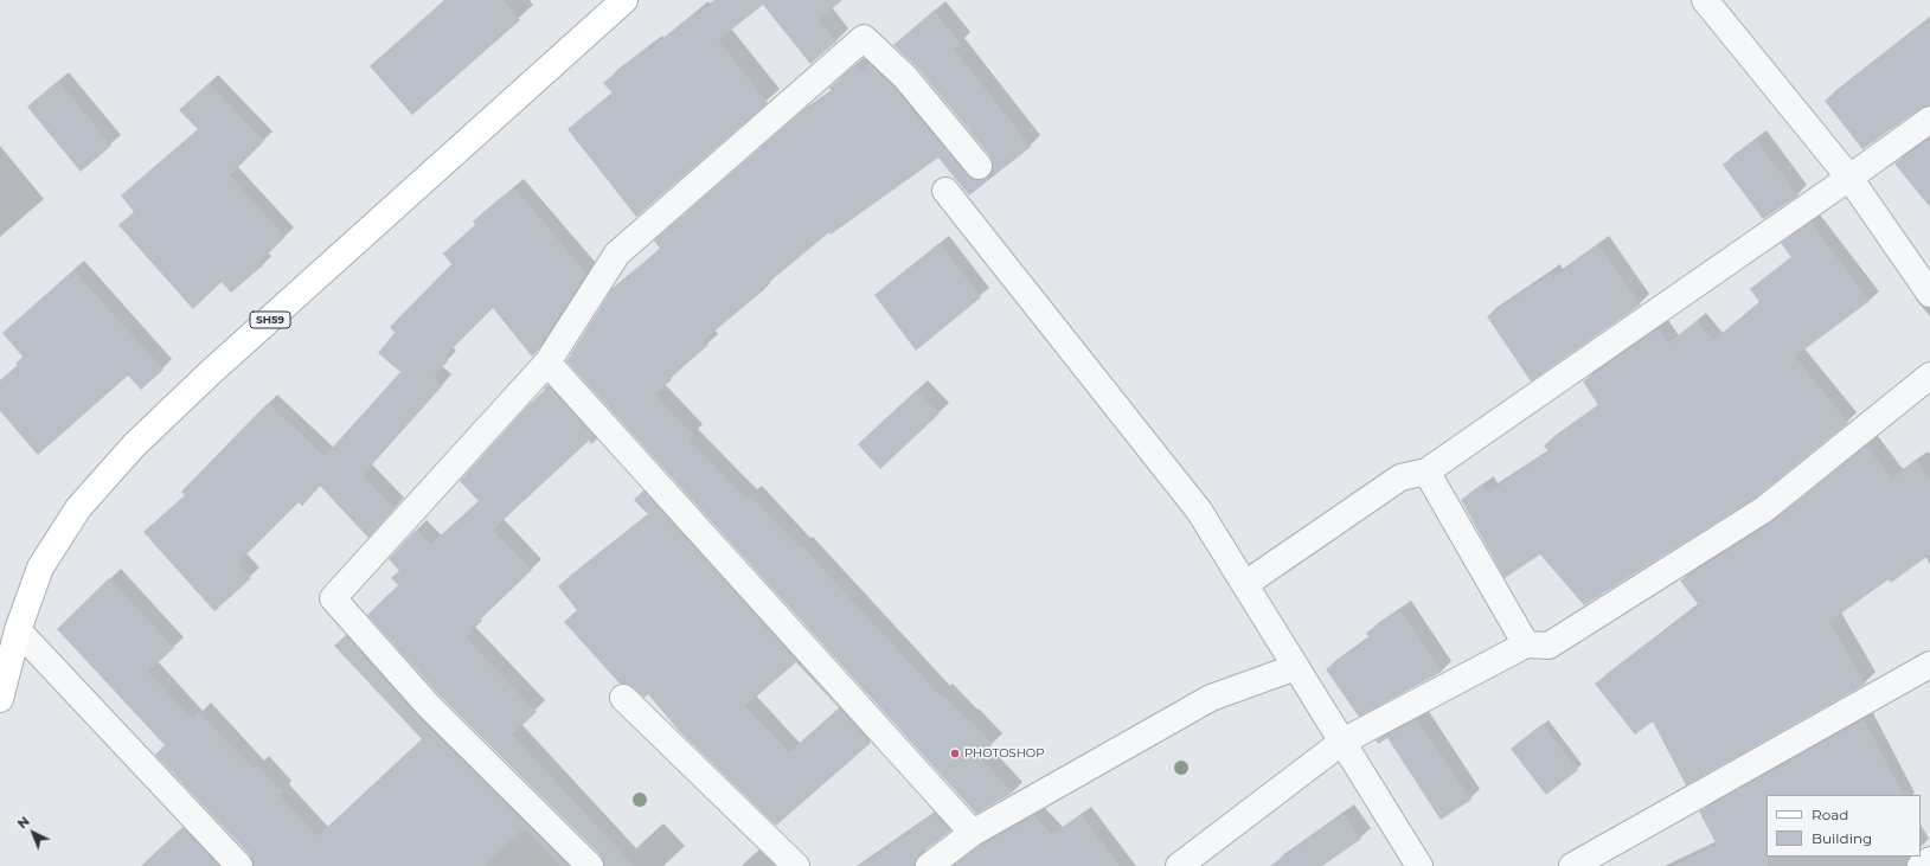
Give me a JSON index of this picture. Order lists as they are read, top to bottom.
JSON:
{
  "streets": {
    "main road": ["SH59"]
  },
  "places": ["PHOTOSHOP"],
  "legend": ["Road", "Building"],
  "north": "top left"
}
